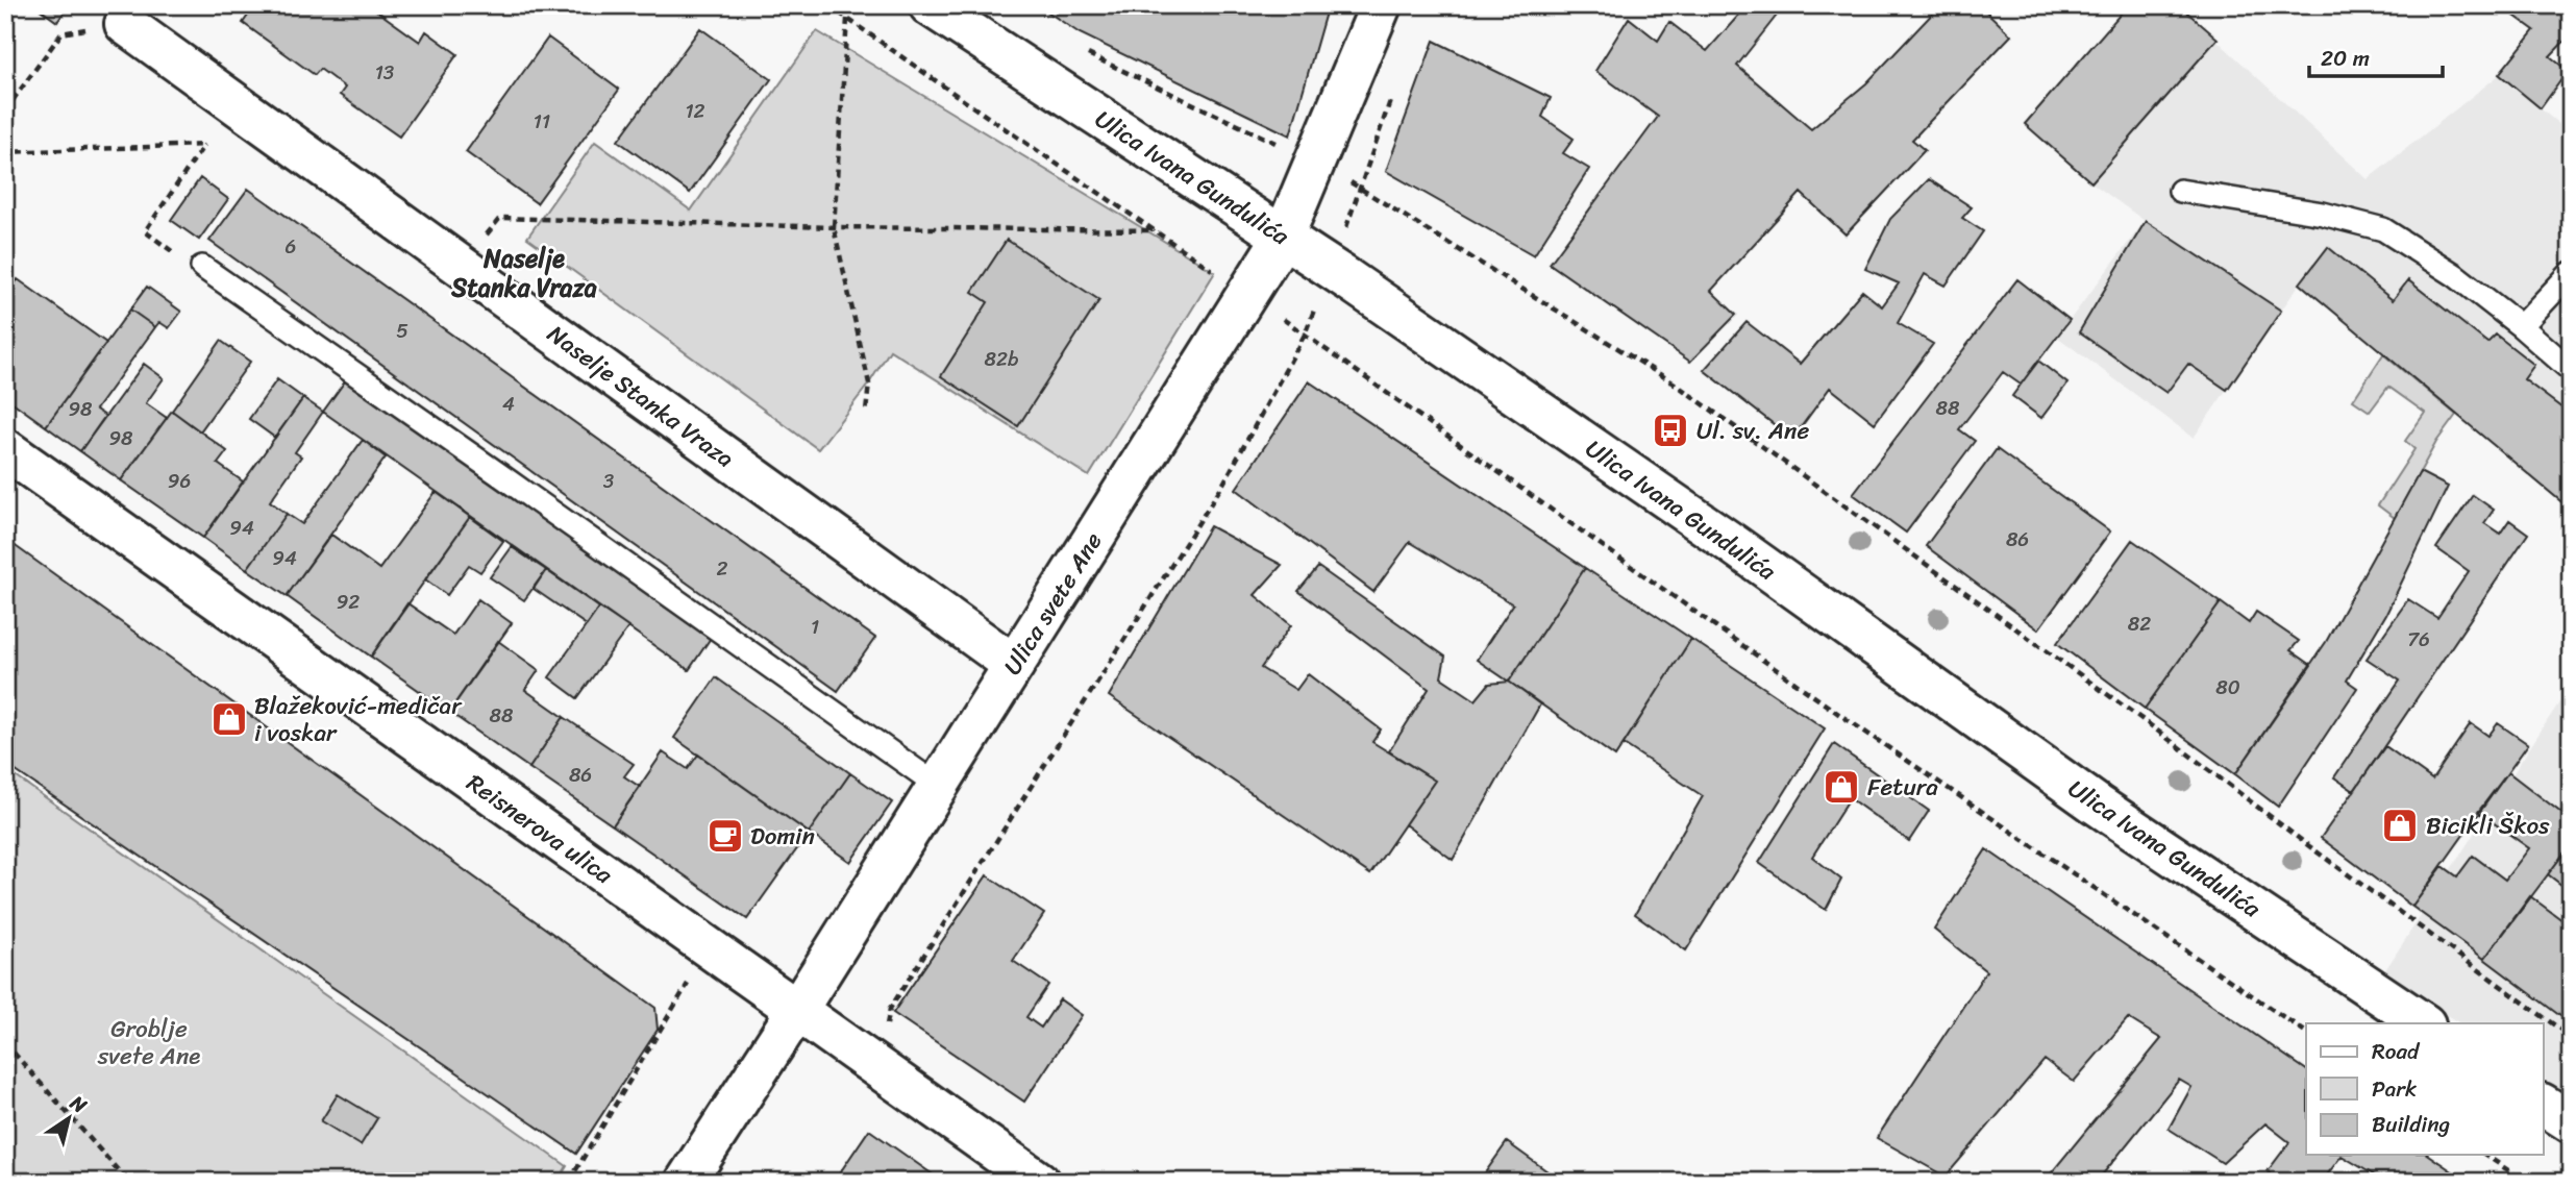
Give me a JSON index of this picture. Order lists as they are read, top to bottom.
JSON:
{
  "streets": {
    "street": [
      "Ulica Ivana Gundulića",
      "Naselje Stanka Vraza",
      "Ulica svete Ane",
      "Reisnerova ulica"
    ]
  },
  "crossings": [
    ["Ulica Ivana Gundulića", "Ulica svete Ane"],
    ["Naselje Stanka Vraza", "Ulica svete Ane"],
    ["Ulica svete Ane", "Reisnerova ulica"]
  ],
  "districts": ["Naselje Stanka Vraza"],
  "parks": ["Groblje svete Ane"],
  "places": {
    "bus stop": ["Ul. sv. Ane"],
    "shop": ["Blažeković-medičar i voskar", "Fetura", "Bicikli Škos"],
    "cafe": ["Domin"]
  },
  "house_numbers": [
    "13",
    "12",
    "11",
    "6",
    "5",
    "82b",
    "4",
    "88",
    "98",
    "98",
    "96",
    "3",
    "94",
    "86",
    "94",
    "2",
    "92",
    "82",
    "1",
    "76",
    "80",
    "88",
    "86"
  ],
  "legend": ["Road", "Park", "Building"],
  "scale_bar": "20 m",
  "north": "top right"
}
